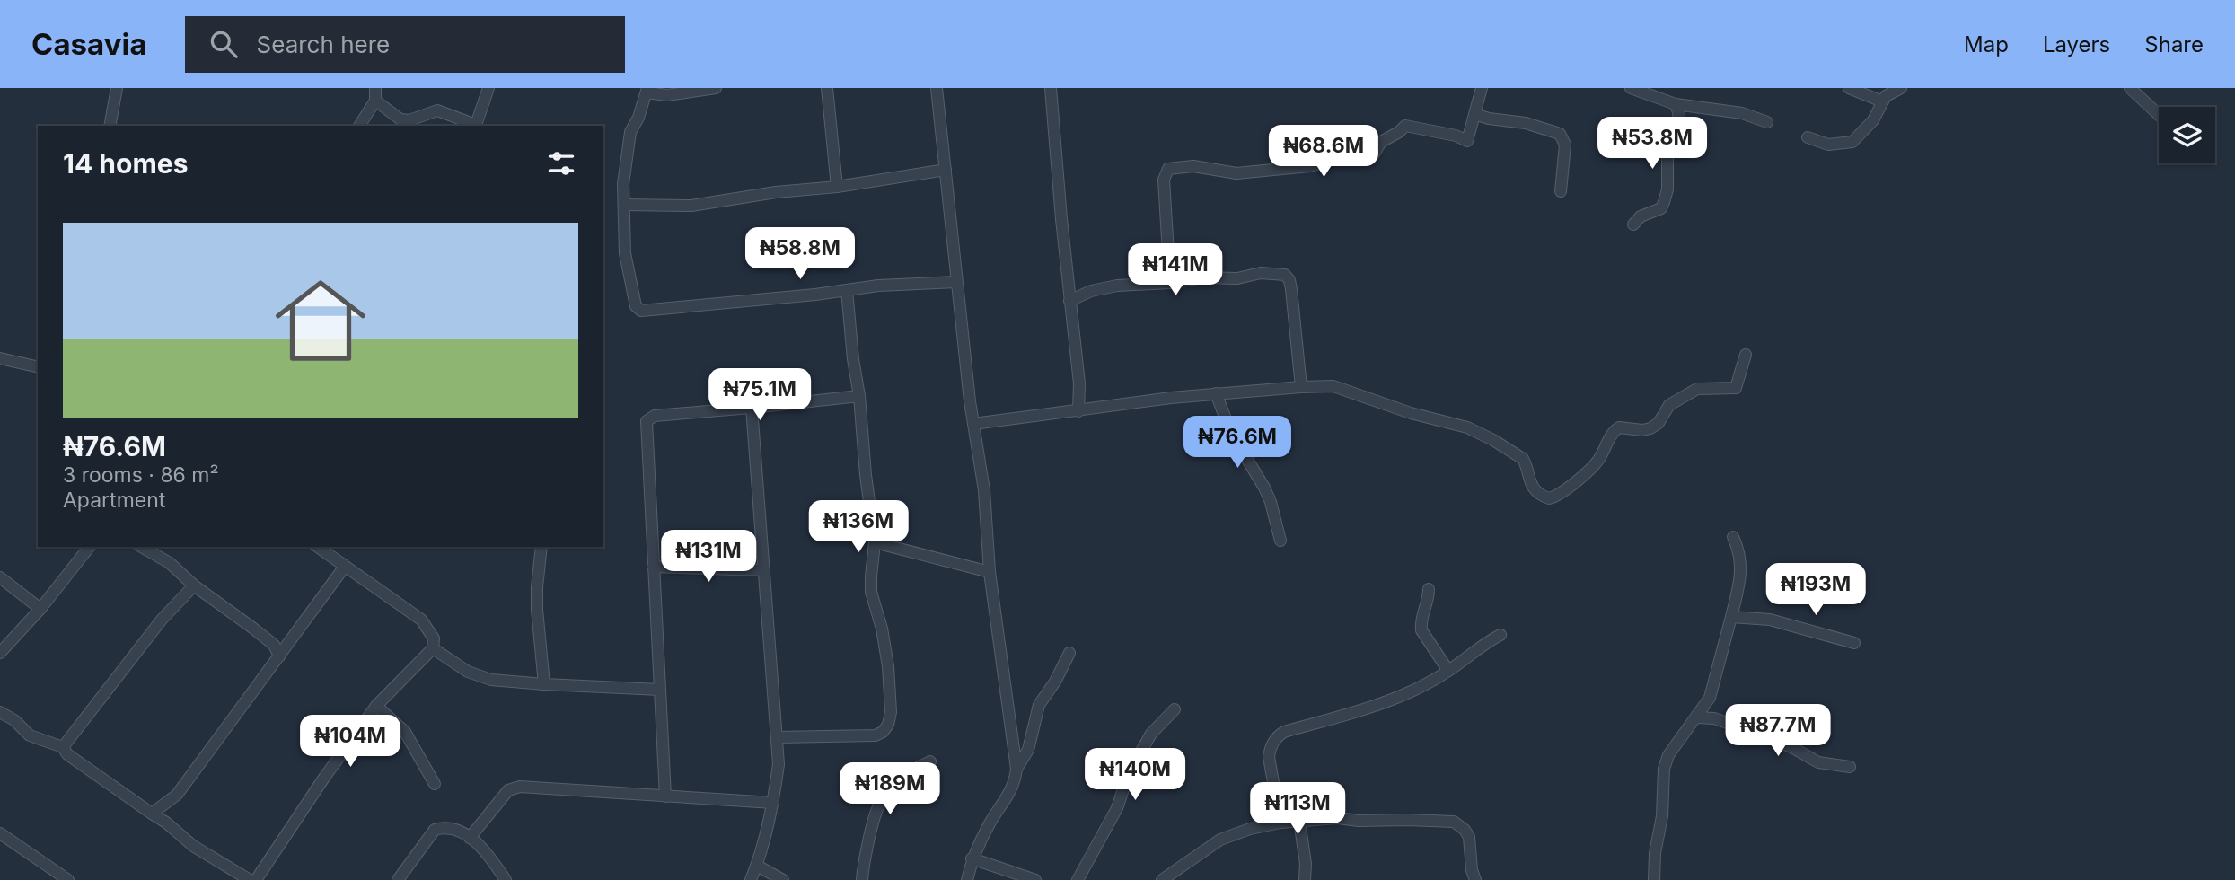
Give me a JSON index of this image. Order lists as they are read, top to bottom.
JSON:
{
  "page": {
    "header": "Casavia",
    "search": "Search here",
    "nav": ["Map", "Layers", "Share"],
    "price": [
      "₦53.8M",
      "₦68.6M",
      "₦58.8M",
      "₦141M",
      "₦75.1M",
      "₦76.6M",
      "₦136M",
      "₦131M",
      "₦193M",
      "₦87.7M",
      "₦104M",
      "₦140M",
      "₦189M",
      "₦113M"
    ],
    "heading": "14 homes",
    "list": [
      {
        "name": "₦76.6M",
        "note": "3 rooms · 86 m² · Apartment"
      }
    ]
  }
}
